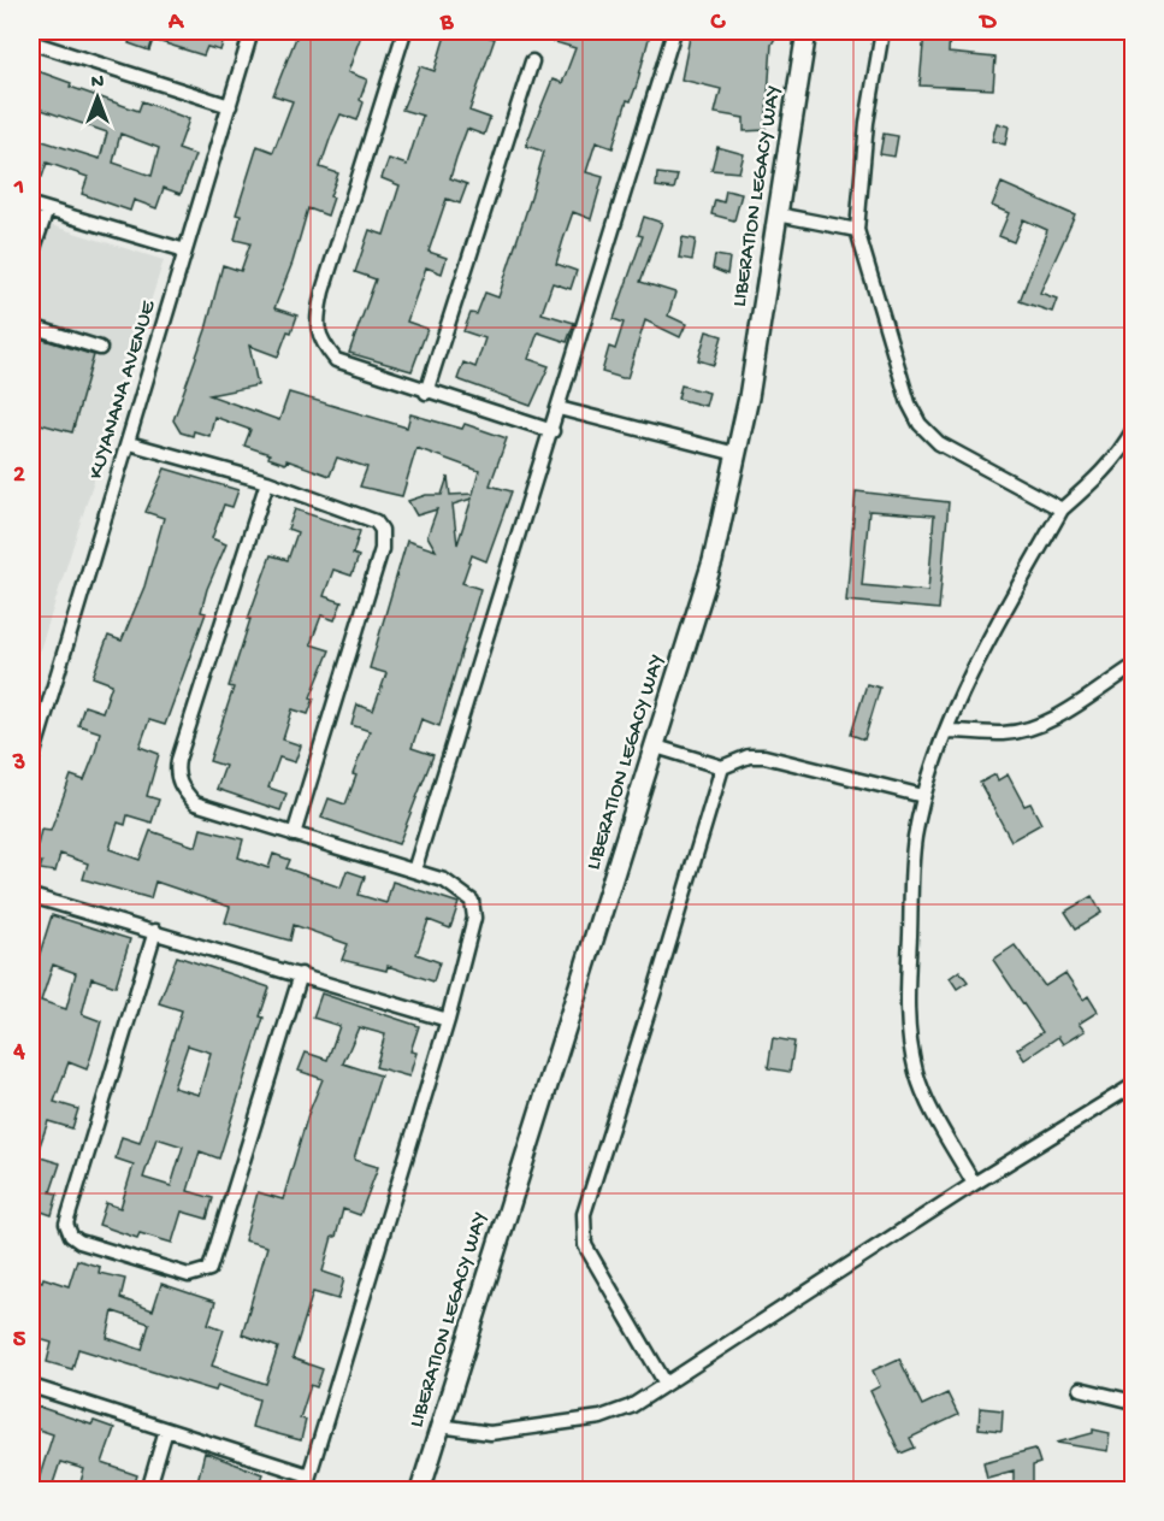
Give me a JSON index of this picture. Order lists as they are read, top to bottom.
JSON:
{
  "streets": {
    "main road": ["LIBERATION LEGACY WAY"],
    "street": ["KUYANANA AVENUE"]
  },
  "north": "top",
  "grid": {
    "columns": [
      "A",
      "B",
      "C",
      "D"
    ],
    "rows": [
      "1",
      "2",
      "3",
      "4",
      "5"
    ]
  }
}
